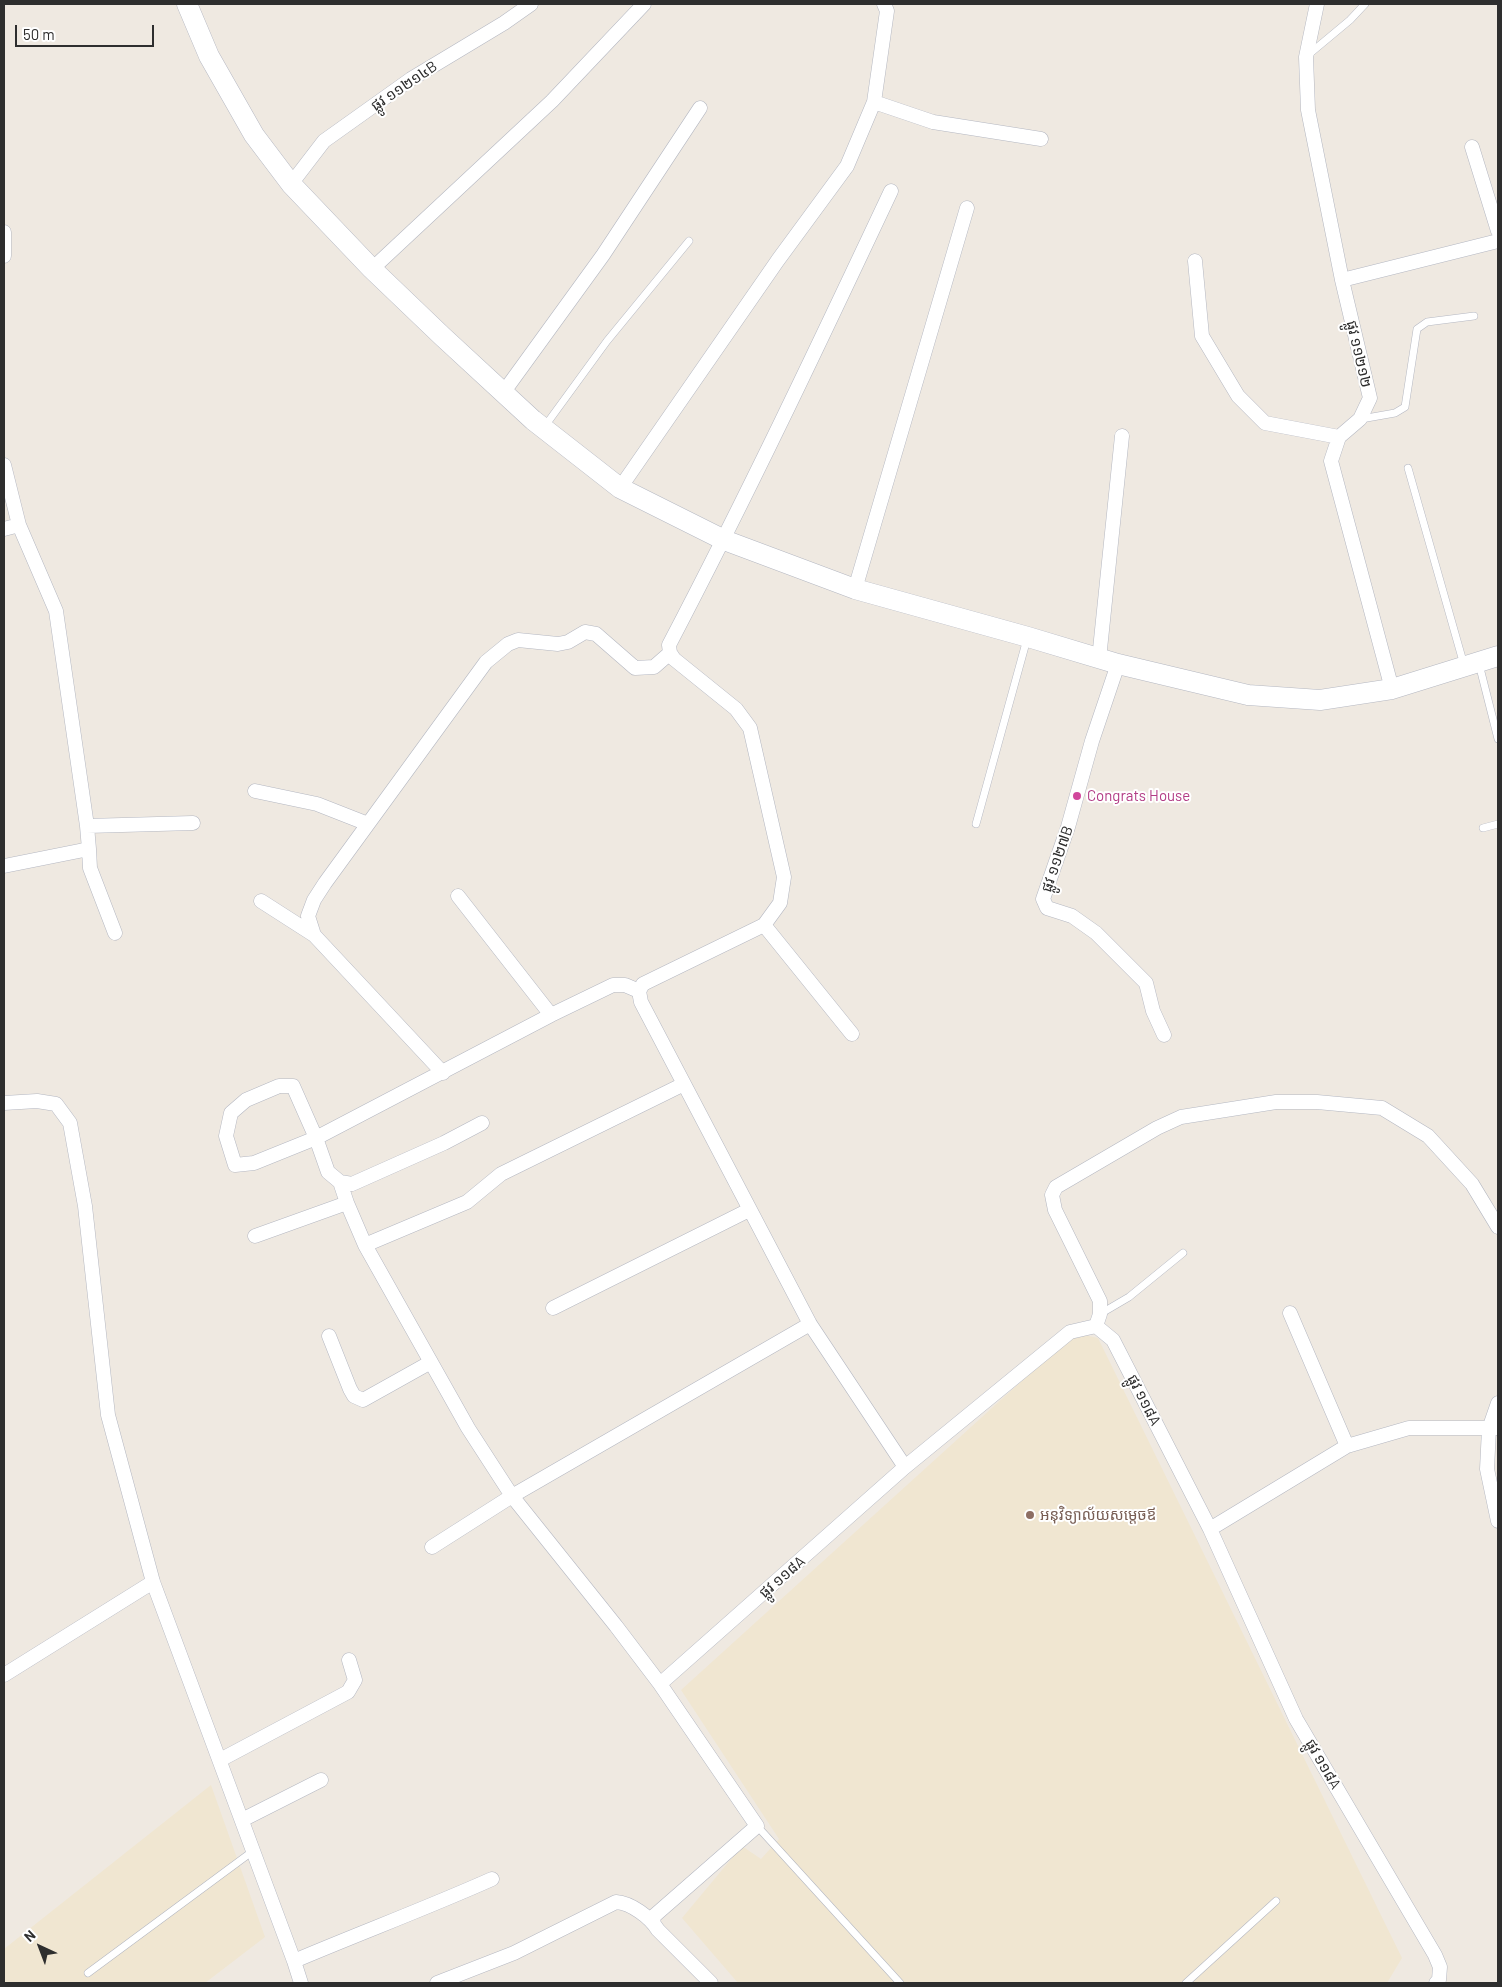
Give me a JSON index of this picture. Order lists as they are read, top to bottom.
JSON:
{
  "streets": {
    "street": [
      "ផ្លូវ ១១២១៤B",
      "ផ្លូវ ១១២១២",
      "ផ្លូវ ១១២៧B",
      "ផ្លូវ ១១៨A"
    ]
  },
  "places": ["Congrats House", "អនុវិទ្យាល័យសម្តេចឪ"],
  "scale_bar": "50 m",
  "north": "top left"
}
